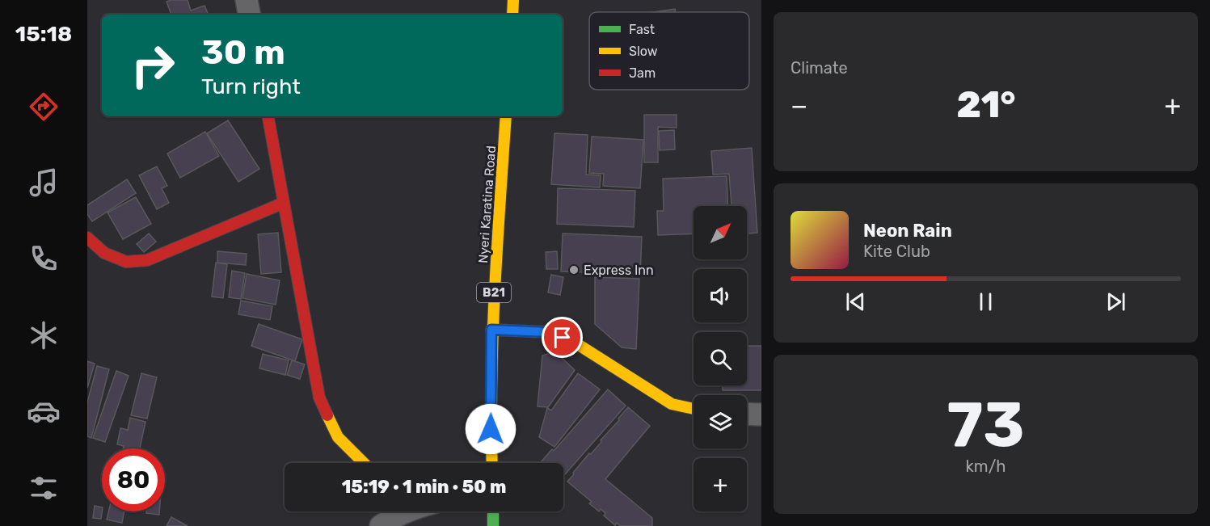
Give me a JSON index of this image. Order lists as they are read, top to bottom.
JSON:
{
  "streets": {
    "main road": ["Nyeri Karatina Road", "B21"]
  },
  "places": ["Express Inn"],
  "legend": ["Fast", "Slow", "Jam"],
  "north": "top right",
  "page": {
    "tabs": "15:18",
    "tile": [
      "Climate",
      ["73", "km/h"]
    ],
    "turn": ["30 m", "Turn right"],
    "heat": ["−", "21°", "+"],
    "map_buttons": "+",
    "song": ["Neon Rain", "Kite Club"],
    "limit": "80",
    "trip": "15:19 · 1 min · 50 m"
  }
}
